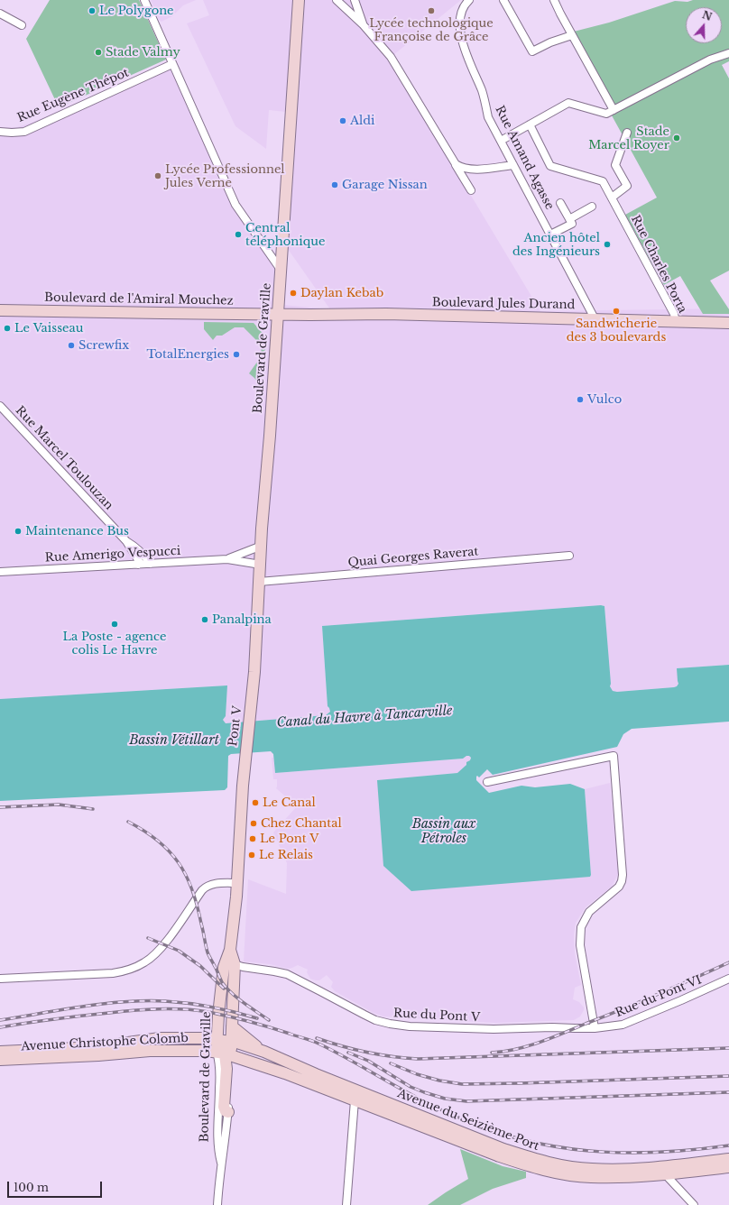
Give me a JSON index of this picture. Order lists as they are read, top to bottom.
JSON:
{
  "streets": {
    "main road": [
      "Boulevard de l'Amiral Mouchez",
      "Boulevard Jules Durand",
      "Boulevard de Graville",
      "Pont V",
      "Avenue Christophe Colomb",
      "Avenue du Seizième Port"
    ],
    "street": [
      "Rue Eugène Thépot",
      "Rue Amand Agasse",
      "Rue Charles Porta",
      "Rue Marcel Toulouzan",
      "Rue Amerigo Vespucci",
      "Quai Georges Raverat",
      "Rue du Pont VI",
      "Rue du Pont V"
    ]
  },
  "crossings": [
    ["Rue Amand Agasse", "Boulevard Jules Durand"],
    ["Rue Charles Porta", "Boulevard Jules Durand"],
    ["Boulevard de l'Amiral Mouchez", "Boulevard Jules Durand"],
    ["Boulevard de l'Amiral Mouchez", "Boulevard de Graville"],
    ["Boulevard Jules Durand", "Boulevard de Graville"],
    ["Boulevard de Graville", "Rue Amerigo Vespucci"],
    ["Boulevard de Graville", "Quai Georges Raverat"],
    ["Boulevard de Graville", "Pont V"],
    ["Boulevard de Graville", "Rue du Pont V"],
    ["Boulevard de Graville", "Avenue Christophe Colomb"],
    ["Boulevard de Graville", "Avenue du Seizième Port"],
    ["Rue Marcel Toulouzan", "Rue Amerigo Vespucci"],
    ["Rue du Pont VI", "Rue du Pont V"],
    ["Avenue Christophe Colomb", "Avenue du Seizième Port"]
  ],
  "water": ["Canal du Havre à Tancarville", "Bassin Vétillart", "Bassin aux Pétroles"],
  "places": [
    "Le Polygone",
    "Lycée technologique Françoise de Grâce",
    "Stade Valmy",
    "Aldi",
    "Stade Marcel Royer",
    "Lycée Professionnel Jules Verne",
    "Garage Nissan",
    "Central téléphonique",
    "Ancien hôtel des Ingénieurs",
    "Daylan Kebab",
    "Sandwicherie des 3 boulevards",
    "Le Vaisseau",
    "Screwfix",
    "TotalEnergies",
    "Vulco",
    "Maintenance Bus",
    "Panalpina",
    "La Poste - agence colis Le Havre",
    "Le Canal",
    "Chez Chantal",
    "Le Pont V",
    "Le Relais"
  ],
  "scale_bar": "100 m",
  "north": "top"
}
